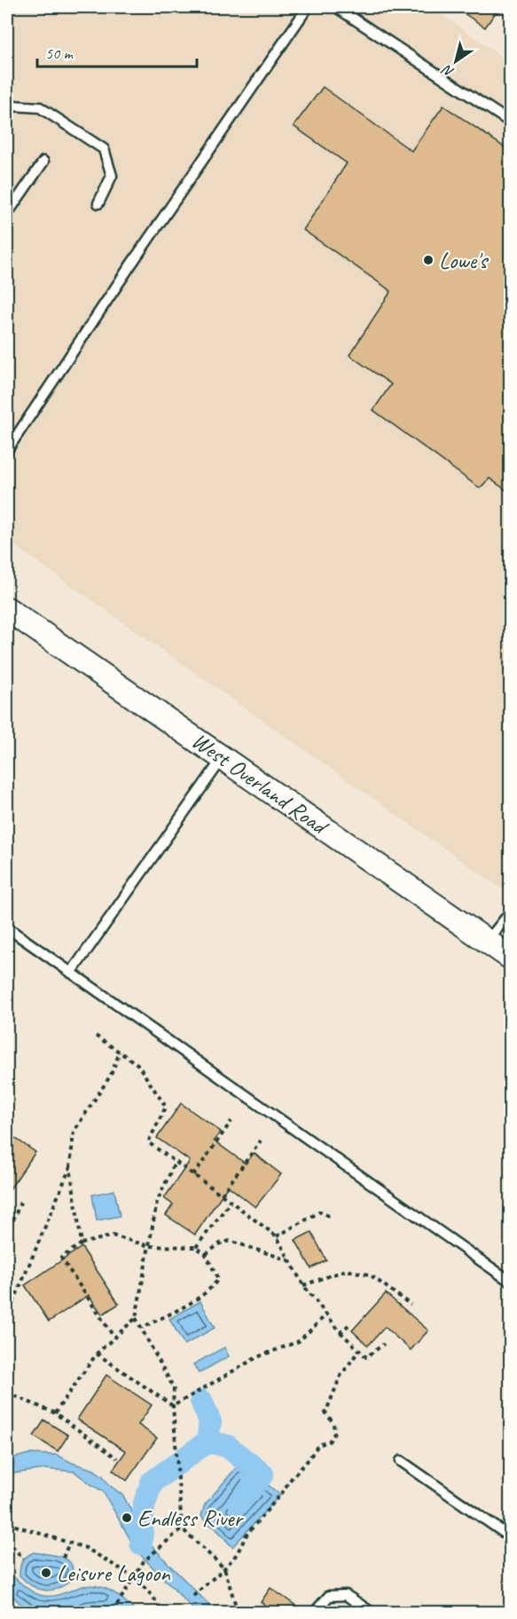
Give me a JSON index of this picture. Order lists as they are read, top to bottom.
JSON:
{
  "streets": {
    "street": ["West Overland Road"]
  },
  "places": ["Lowe's", "Endless River", "Leisure Lagoon"],
  "scale_bar": "50 m",
  "north": "bottom left"
}
